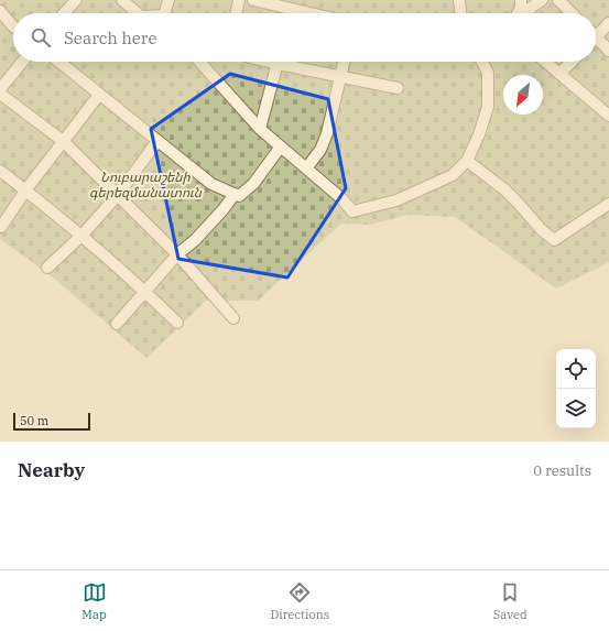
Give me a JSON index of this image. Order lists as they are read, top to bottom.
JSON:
{
  "parks": ["Նուբարաշենի գերեզմանատուն"],
  "scale_bar": "50 m",
  "north": "bottom left",
  "page": {
    "search": "Search here",
    "scale": "50 m",
    "heading": ["Nearby", "0 results"],
    "nav": ["Map", "Directions", "Saved"]
  }
}
